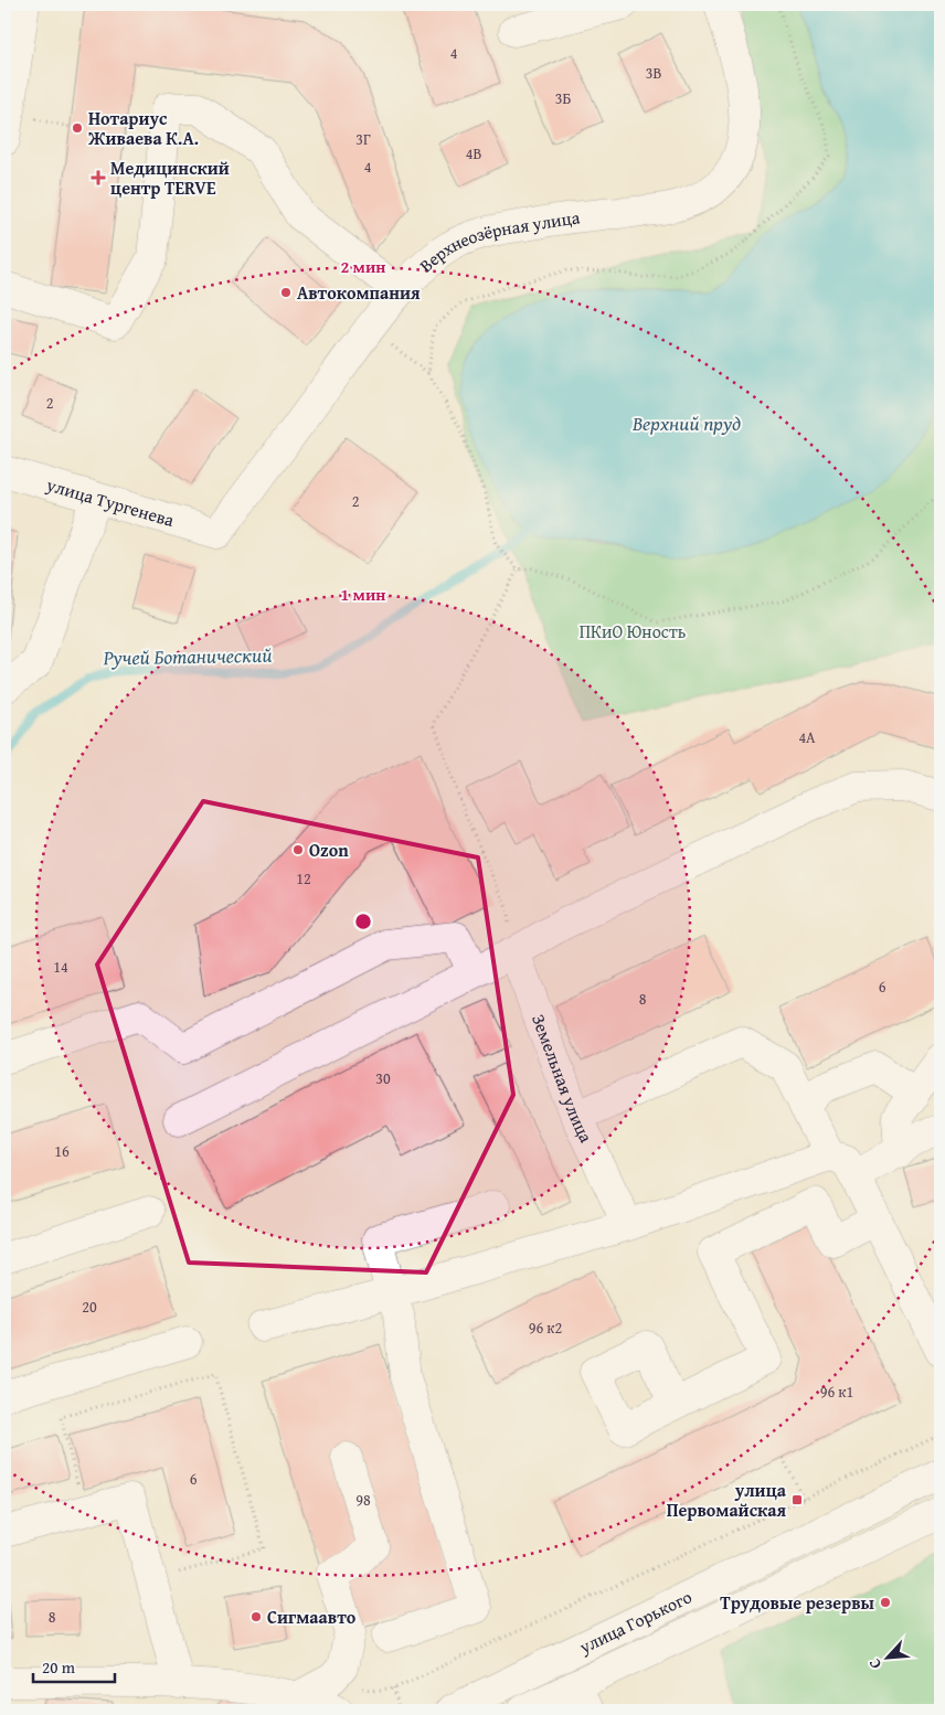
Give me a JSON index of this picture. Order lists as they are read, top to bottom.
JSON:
{
  "streets": {
    "street": [
      "Верхнеозёрная улица",
      "улица Тургенева",
      "Земельная улица",
      "улица Горького"
    ]
  },
  "crossings": [
    ["Верхнеозёрная улица", "улица Тургенева"]
  ],
  "water": ["Верхний пруд", "Ручей Ботанический"],
  "parks": ["ПКиО Юность"],
  "places": {
    "other": [
      "Нотариус Живаева К.А.",
      "Автокомпания",
      "Ozon",
      "Трудовые резервы",
      "Сигмаавто"
    ],
    "health": ["Медицинский центр TERVE"],
    "transit": ["улица Первомайская"]
  },
  "house_numbers": [
    "4",
    "3В",
    "3Б",
    "3Г",
    "4В",
    "4",
    "2",
    "2",
    "4А",
    "12",
    "14",
    "6",
    "8",
    "30",
    "16",
    "20",
    "96 к2",
    "96 к1",
    "6",
    "98",
    "8"
  ],
  "scale_bar": "20 m",
  "north": "bottom left",
  "rings": ["2 мин", "1 мин"]
}
